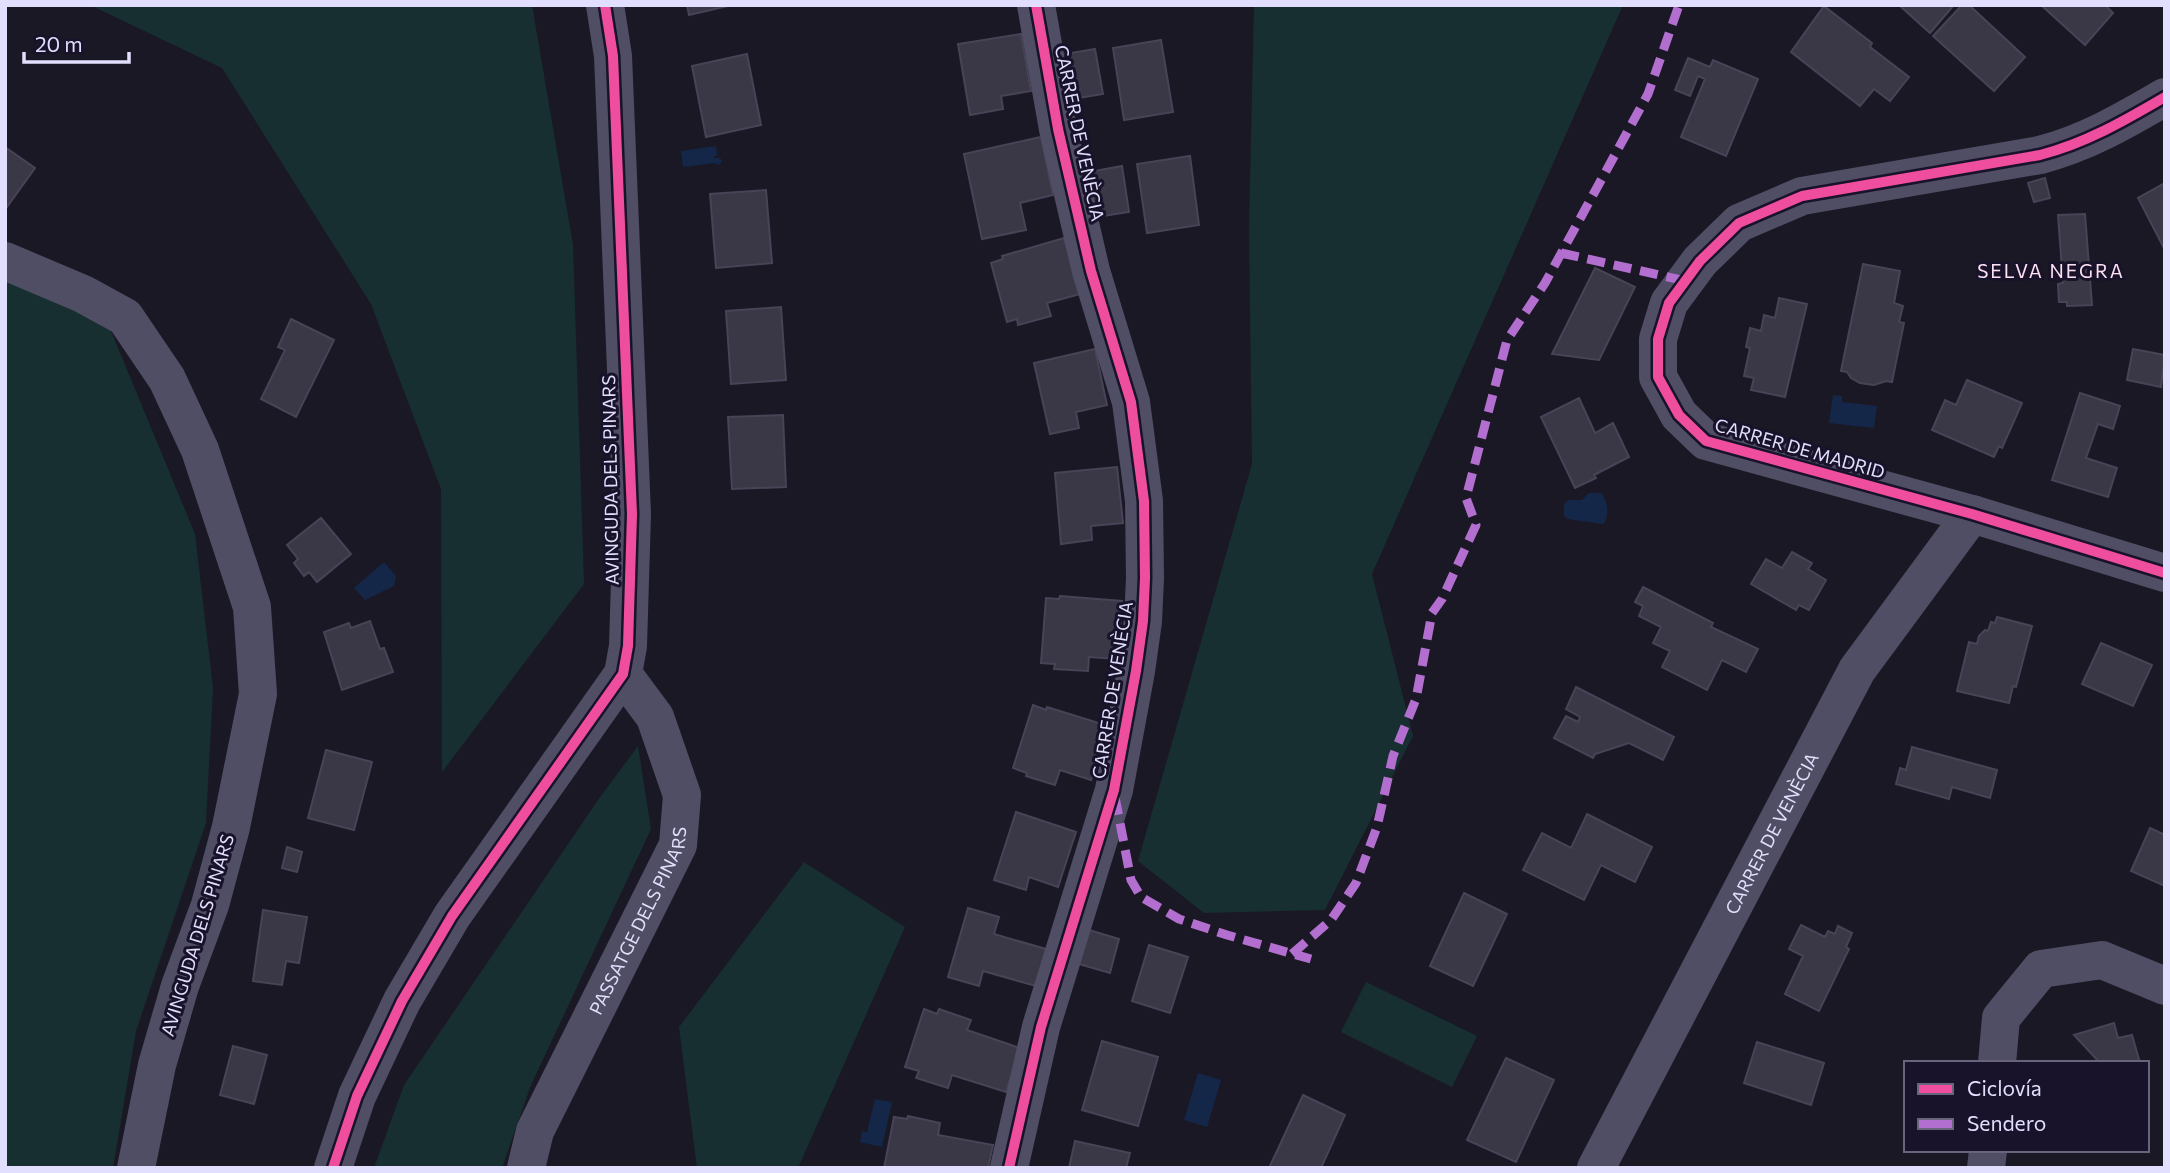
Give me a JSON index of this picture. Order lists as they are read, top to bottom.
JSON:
{
  "streets": {
    "street": [
      "CARRER DE VENÈCIA",
      "CARRER DE MADRID",
      "AVINGUDA DELS PINARS",
      "PASSATGE DELS PINARS"
    ]
  },
  "crossings": [
    ["CARRER DE VENÈCIA", "CARRER DE MADRID"],
    ["AVINGUDA DELS PINARS", "PASSATGE DELS PINARS"]
  ],
  "districts": ["SELVA NEGRA"],
  "legend": ["Ciclovía", "Sendero"],
  "scale_bar": "20 m"
}
